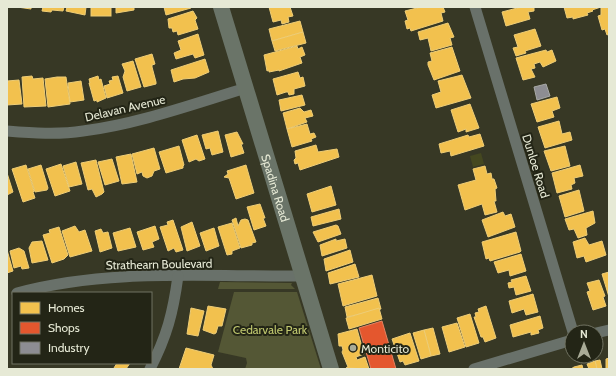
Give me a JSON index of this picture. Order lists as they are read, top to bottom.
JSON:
{
  "streets": {
    "street": [
      "Delavan Avenue",
      "Dunloe Road",
      "Spadina Road",
      "Strathearn Boulevard"
    ]
  },
  "crossings": [
    ["Delavan Avenue", "Spadina Road"],
    ["Spadina Road", "Strathearn Boulevard"]
  ],
  "parks": ["Cedarvale Park"],
  "places": ["Monticito"],
  "legend": ["Homes", "Shops", "Industry"],
  "north": "top"
}
